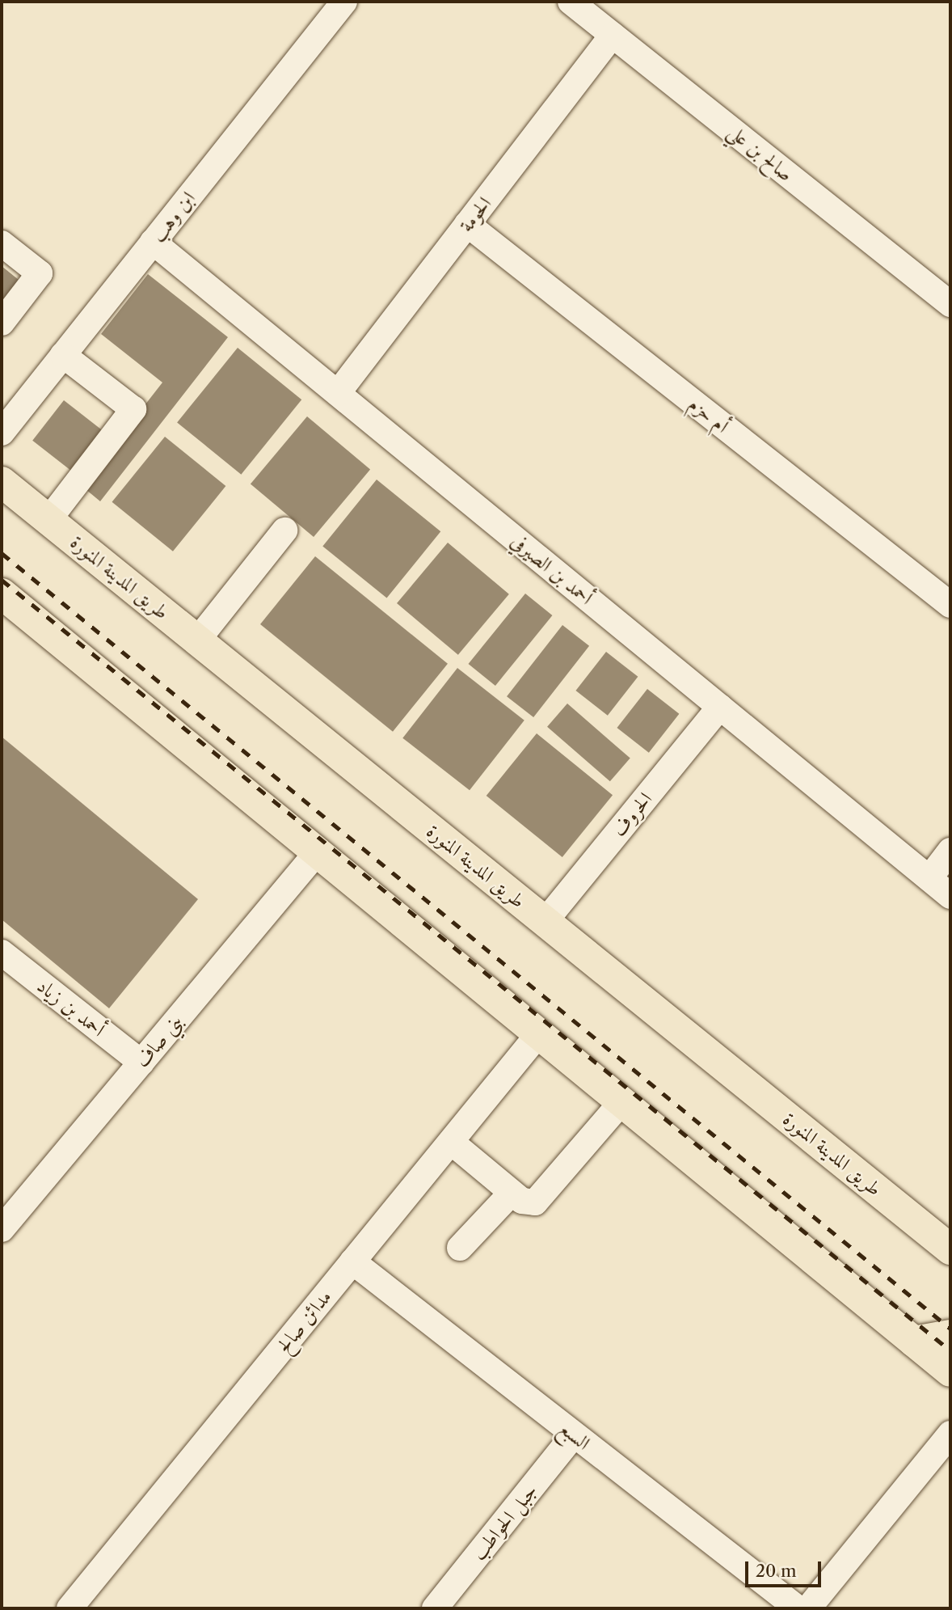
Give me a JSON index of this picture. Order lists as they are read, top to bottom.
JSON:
{
  "streets": {
    "main road": ["طريق المدينة المنورة"],
    "street": [
      "صالح بن علي",
      "الحومة",
      "ابن وهب",
      "أم حزم",
      "أحمد بن الصيرفي",
      "الحروف",
      "أحمد بن زياد",
      "بني صاف",
      "مدائن صالح",
      "السبع",
      "جبل الحواطب"
    ]
  },
  "crossings": [
    ["صالح بن علي", "الحومة"],
    ["الحومة", "أم حزم"],
    ["الحومة", "أحمد بن الصيرفي"],
    ["ابن وهب", "أحمد بن الصيرفي"],
    ["أحمد بن الصيرفي", "الحروف"],
    ["طريق المدينة المنورة", "الحروف"],
    ["أحمد بن زياد", "بني صاف"],
    ["مدائن صالح", "السبع"],
    ["السبع", "جبل الحواطب"]
  ],
  "scale_bar": "20 m"
}
